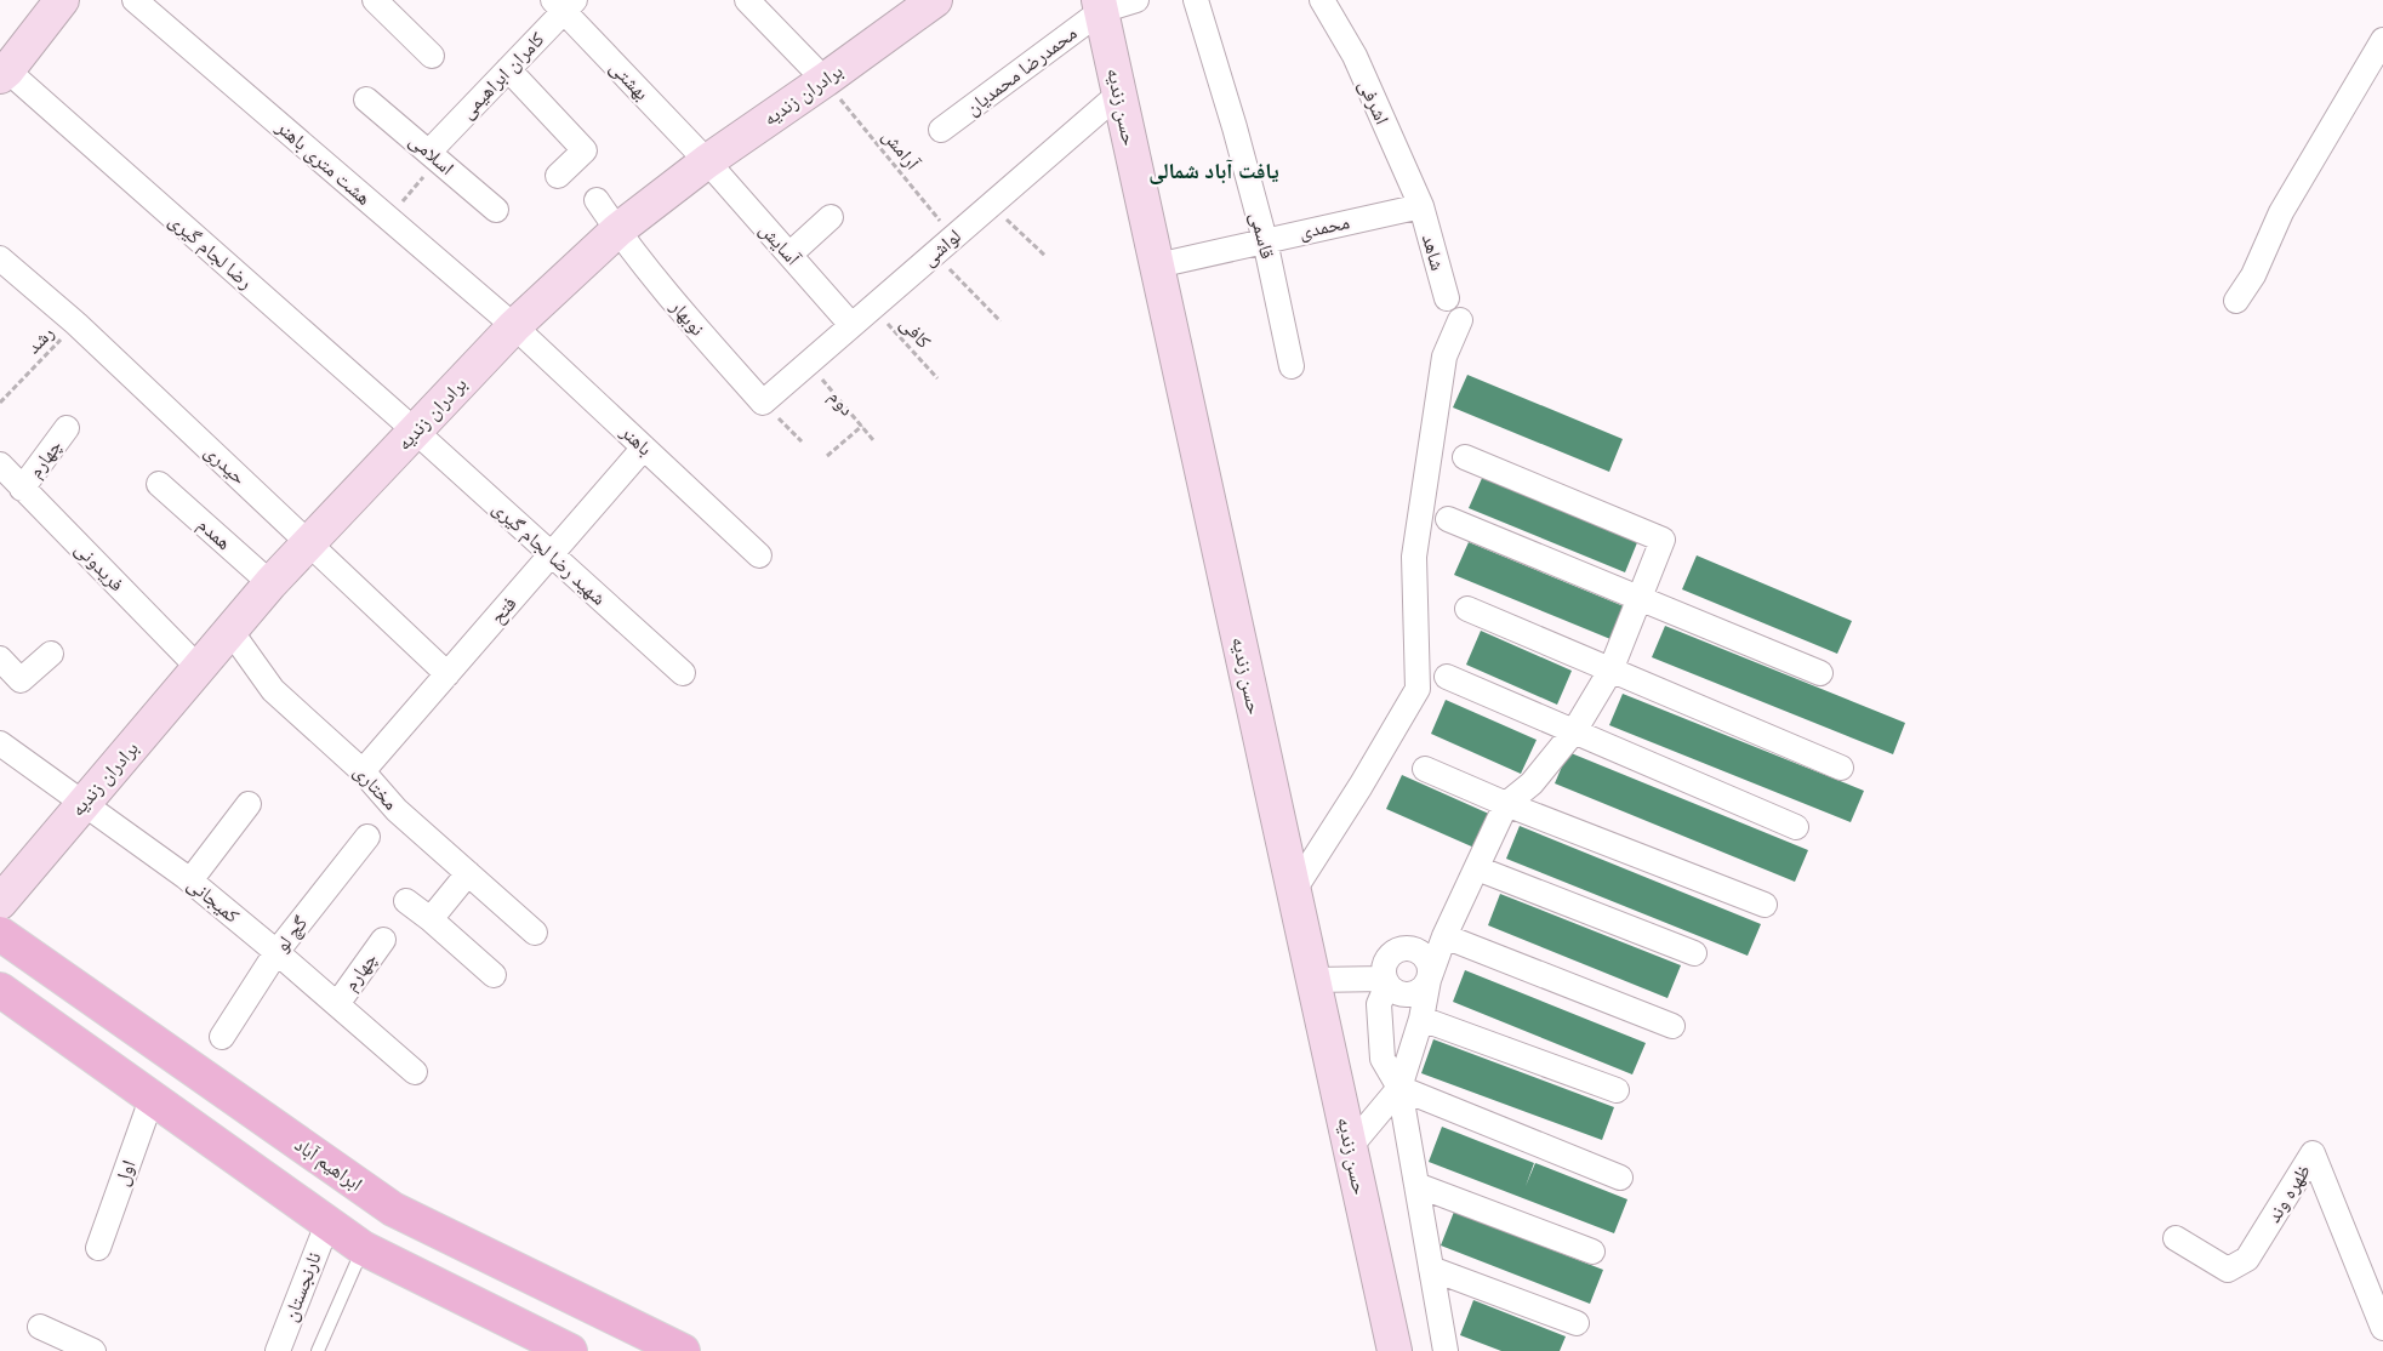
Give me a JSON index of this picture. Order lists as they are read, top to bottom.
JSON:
{
  "streets": {
    "main road": ["ابراهیم آباد"],
    "street": [
      "محمدرضا محمدیان",
      "کامران ابراهیمی",
      "بهشتی",
      "برادران زندیه",
      "اشرفی",
      "حسن زندیه",
      "اسلامی",
      "هشت متری باهنر",
      "محمدی",
      "قاسمی",
      "آسایش",
      "لواشی",
      "رضا لجام گیری",
      "شاهد",
      "نوبهار",
      "باهنر",
      "چهارم",
      "حیدری",
      "همدم",
      "شهید رضا لجام گیری",
      "فریدونی",
      "فتح",
      "مختاری",
      "کمیجانی",
      "گچ لو",
      "اول",
      "ظهره وند",
      "نارنجستان"
    ],
    "path": [
      "آرامش",
      "کافی",
      "رشد",
      "دوم"
    ]
  },
  "crossings": [
    ["محمدرضا محمدیان", "حسن زندیه"],
    ["کامران ابراهیمی", "بهشتی"],
    ["کامران ابراهیمی", "اسلامی"],
    ["بهشتی", "برادران زندیه"],
    ["بهشتی", "آسایش"],
    ["برادران زندیه", "آرامش"],
    ["برادران زندیه", "هشت متری باهنر"],
    ["برادران زندیه", "آسایش"],
    ["برادران زندیه", "رضا لجام گیری"],
    ["برادران زندیه", "نوبهار"],
    ["برادران زندیه", "باهنر"],
    ["برادران زندیه", "حیدری"],
    ["برادران زندیه", "همدم"],
    ["برادران زندیه", "شهید رضا لجام گیری"],
    ["برادران زندیه", "فریدونی"],
    ["برادران زندیه", "مختاری"],
    ["برادران زندیه", "کمیجانی"],
    ["اشرفی", "محمدی"],
    ["اشرفی", "شاهد"],
    ["حسن زندیه", "محمدی"],
    ["حسن زندیه", "لواشی"],
    ["آرامش", "لواشی"],
    ["هشت متری باهنر", "باهنر"],
    ["محمدی", "قاسمی"],
    ["محمدی", "شاهد"],
    ["آسایش", "لواشی"],
    ["لواشی", "نوبهار"],
    ["لواشی", "کافی"],
    ["لواشی", "دوم"],
    ["رضا لجام گیری", "شهید رضا لجام گیری"],
    ["رشد", "حیدری"],
    ["باهنر", "فتح"],
    ["چهارم", "فریدونی"],
    ["چهارم", "کمیجانی"],
    ["حیدری", "فتح"],
    ["شهید رضا لجام گیری", "فتح"],
    ["فتح", "مختاری"],
    ["کمیجانی", "گچ لو"]
  ],
  "districts": ["یافت آباد شمالی"]
}
